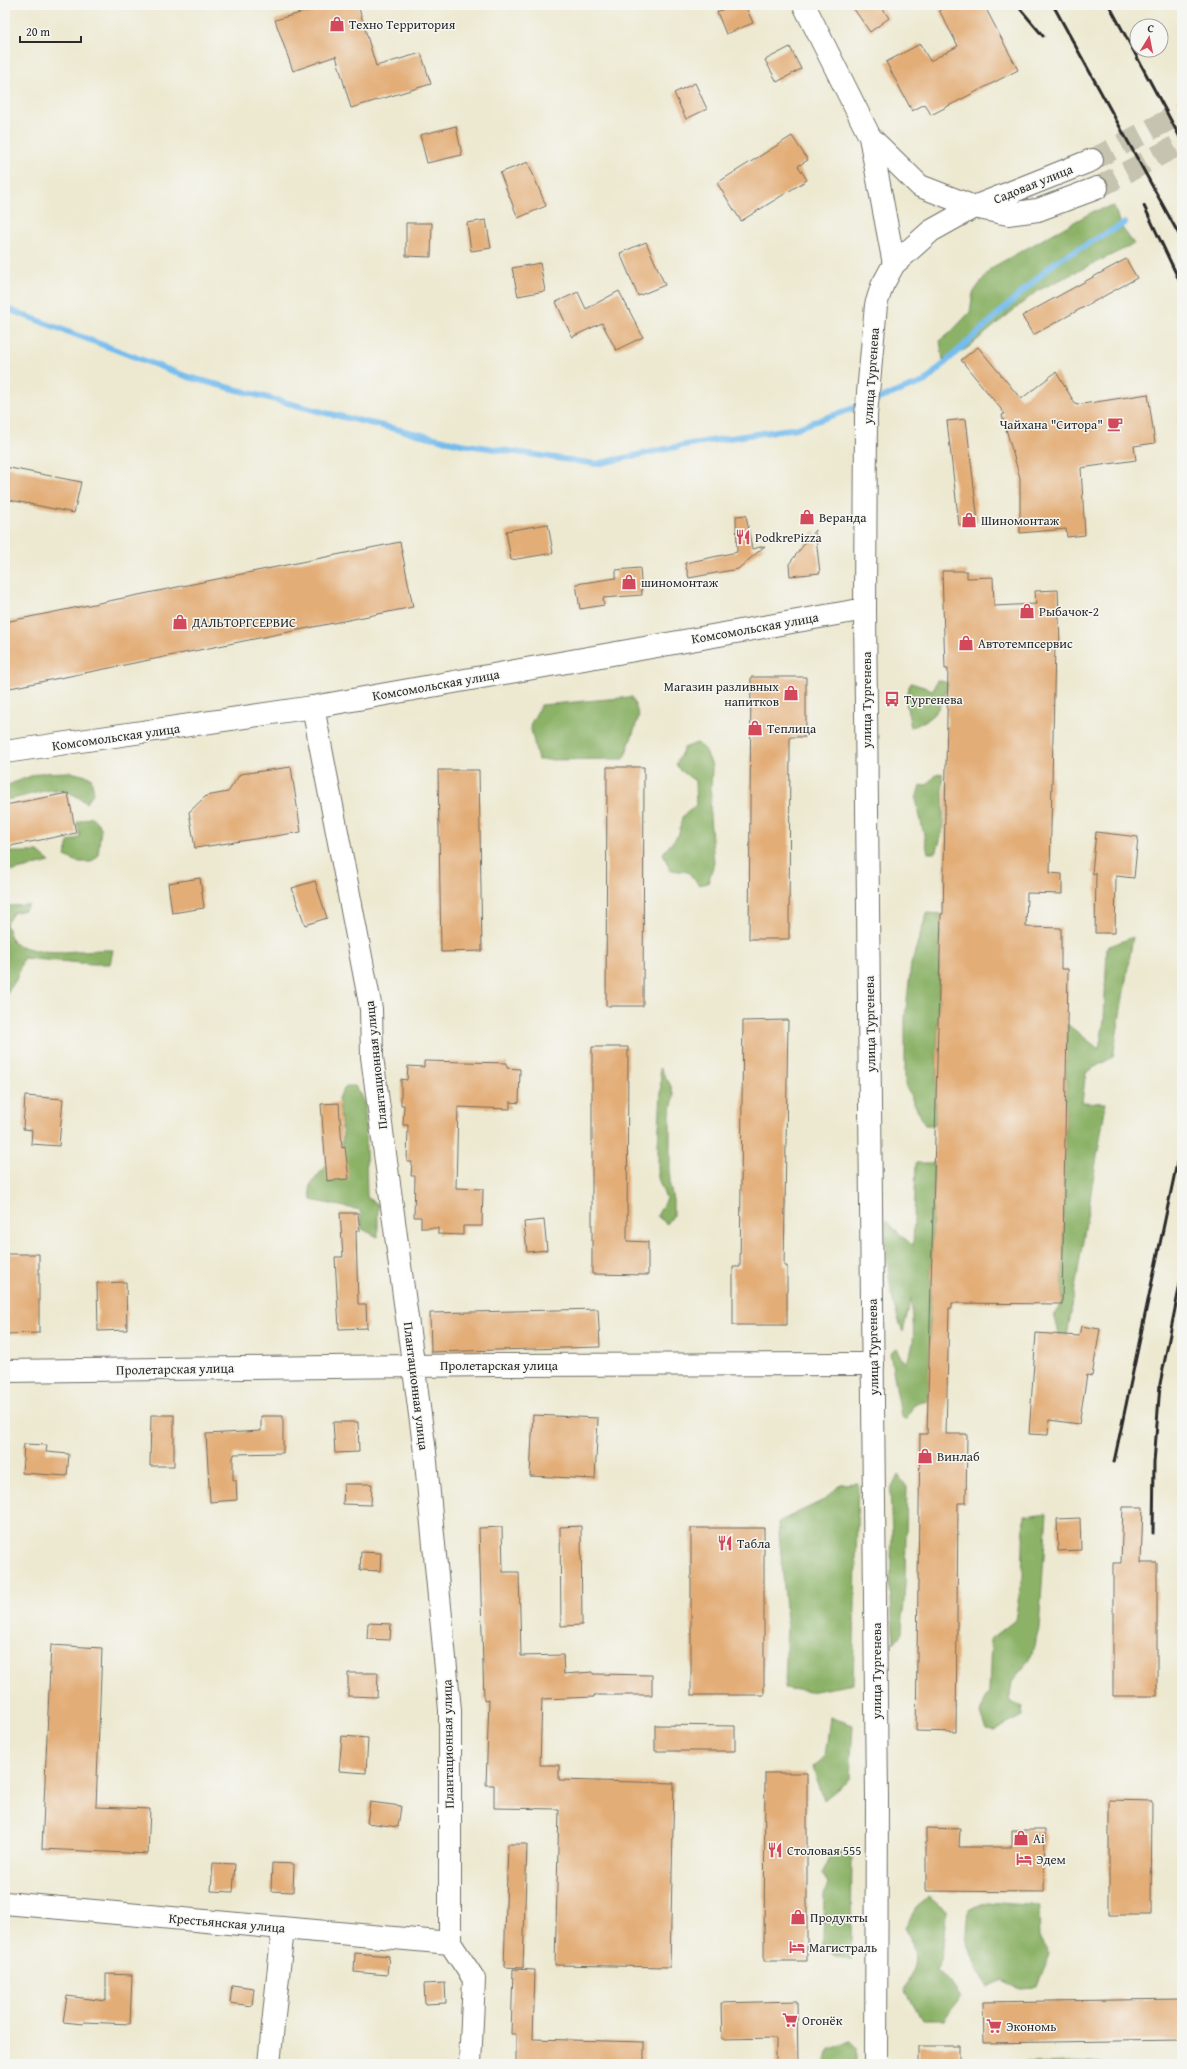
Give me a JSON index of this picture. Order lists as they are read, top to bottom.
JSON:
{
  "streets": {
    "street": [
      "Садовая улица",
      "улица Тургенева",
      "Комсомольская улица",
      "Плантационная улица",
      "Пролетарская улица",
      "Крестьянская улица"
    ]
  },
  "crossings": [
    ["Садовая улица", "улица Тургенева"],
    ["улица Тургенева", "Комсомольская улица"],
    ["улица Тургенева", "Пролетарская улица"],
    ["Комсомольская улица", "Плантационная улица"],
    ["Плантационная улица", "Пролетарская улица"],
    ["Плантационная улица", "Крестьянская улица"]
  ],
  "places": {
    "shop": [
      "Техно Территория",
      "Веранда",
      "Шиномонтаж",
      "шиномонтаж",
      "Рыбачок-2",
      "ДАЛЬТОРГСЕРВИС",
      "Автотемпсервис",
      "Магазин разливных напитков",
      "Теплица",
      "Винлаб",
      "Ai",
      "Продукты"
    ],
    "cafe": ["Чайхана \"Ситора\""],
    "restaurant": ["PodkrePizza", "Табла", "Столовая 555"],
    "bus stop": ["Тургенева"],
    "hotel": ["Эдем", "Магистраль"],
    "supermarket": ["Огонёк", "Экономь"]
  },
  "scale_bar": "20 m",
  "north": "top"
}
